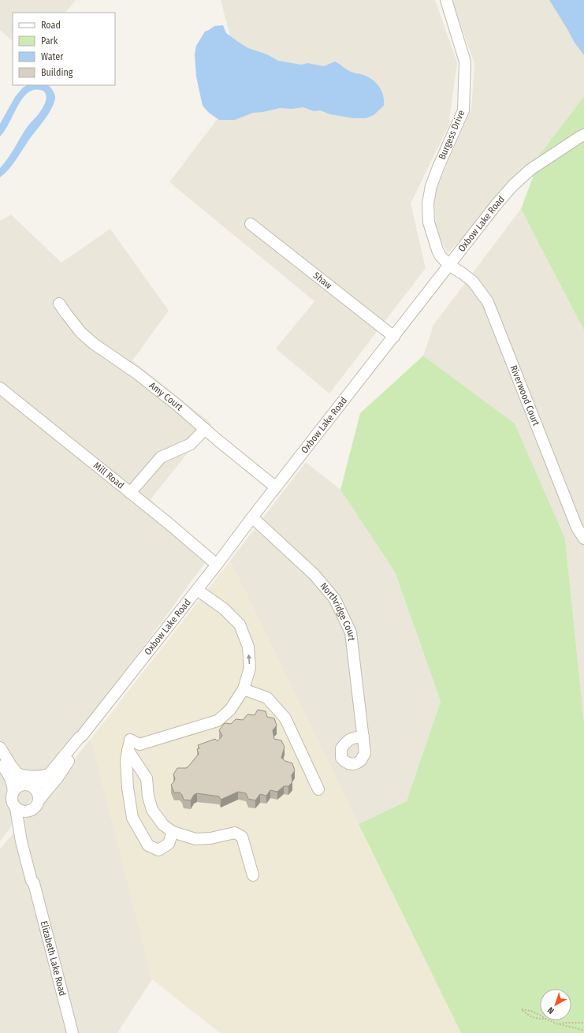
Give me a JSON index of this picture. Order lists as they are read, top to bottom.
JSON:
{
  "streets": {
    "street": [
      "Burgess Drive",
      "Oxbow Lake Road",
      "Shaw",
      "Riverwood Court",
      "Amy Court",
      "Mill Road",
      "Northridge Court",
      "Elizabeth Lake Road"
    ]
  },
  "crossings": [
    ["Burgess Drive", "Oxbow Lake Road"],
    ["Burgess Drive", "Riverwood Court"],
    ["Oxbow Lake Road", "Shaw"],
    ["Oxbow Lake Road", "Riverwood Court"],
    ["Oxbow Lake Road", "Amy Court"],
    ["Oxbow Lake Road", "Mill Road"],
    ["Oxbow Lake Road", "Northridge Court"],
    ["Oxbow Lake Road", "Elizabeth Lake Road"]
  ],
  "legend": [
    "Road",
    "Park",
    "Water",
    "Building"
  ],
  "north": "bottom left"
}
